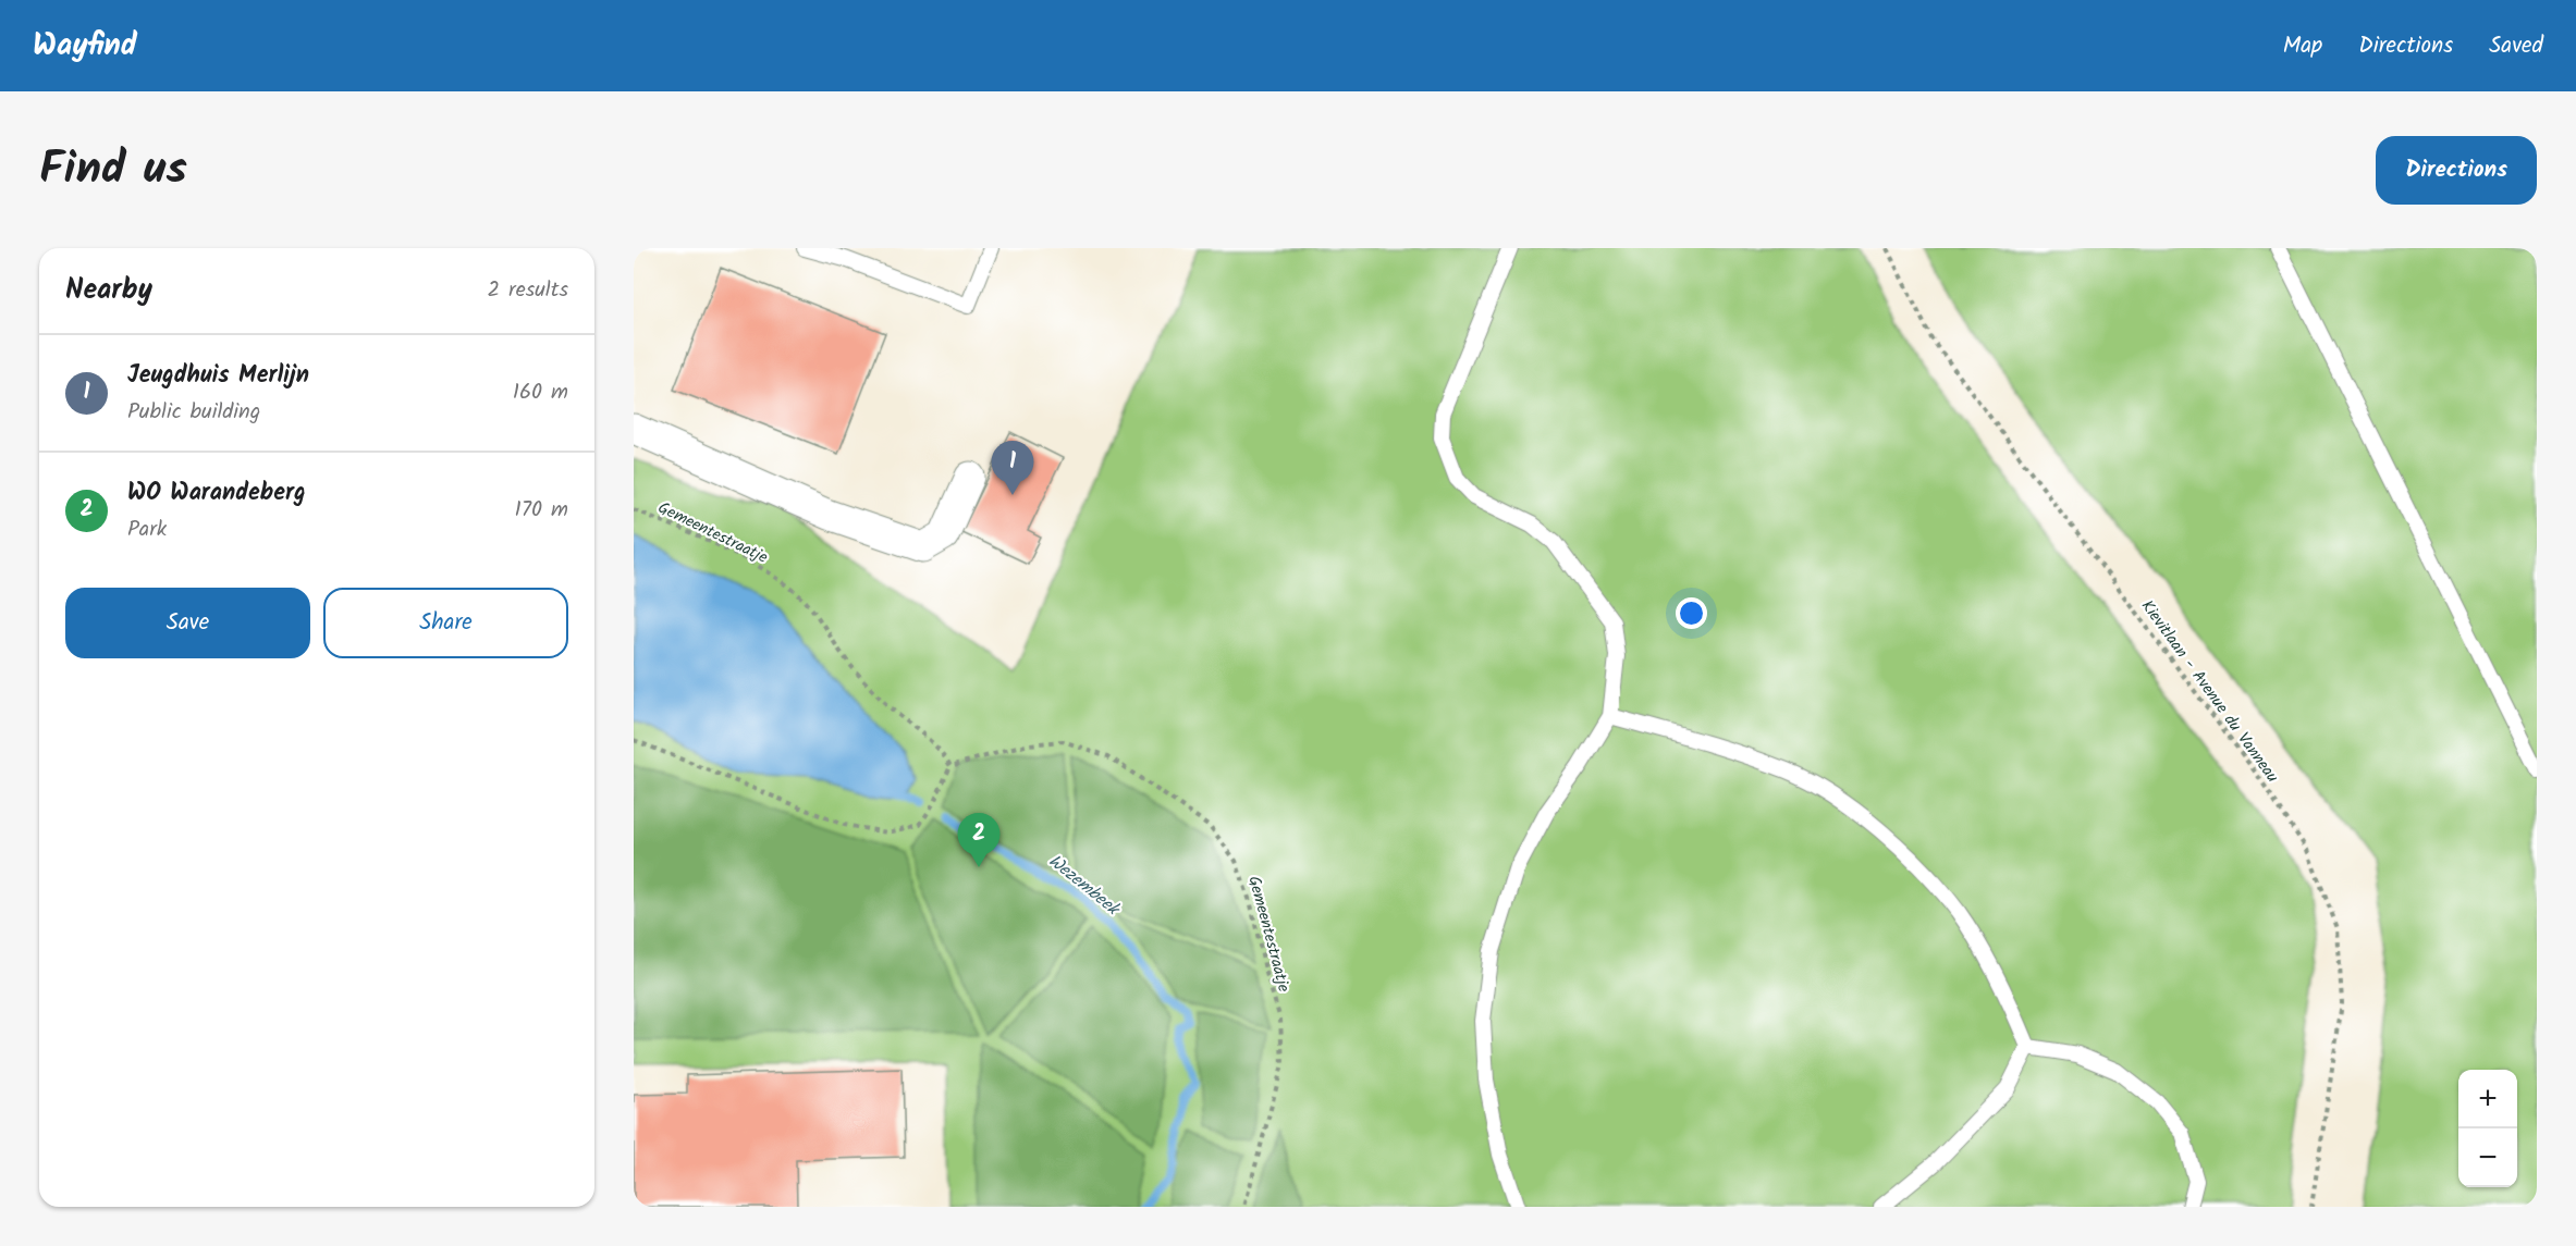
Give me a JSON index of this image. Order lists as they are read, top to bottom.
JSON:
{
  "streets": {
    "path": ["Gemeentestraatje", "Kievitlaan - Avenue du Vanneau"]
  },
  "water": ["Wezembeek"],
  "page": {
    "header": "Wayfind",
    "nav": ["Map", "Directions", "Saved"],
    "title": "Find us",
    "buttons": [
      "Directions",
      ["Save", "Share"]
    ],
    "heading": ["Nearby", "2 results"],
    "list": [
      {
        "mark": "1",
        "name": "Jeugdhuis Merlijn",
        "note": "Public building",
        "value": "160 m"
      },
      {
        "mark": "2",
        "name": "WO Warandeberg",
        "note": "Park",
        "value": "170 m"
      }
    ],
    "pins": ["1", "2"],
    "map_buttons": ["+", "−"]
  }
}
